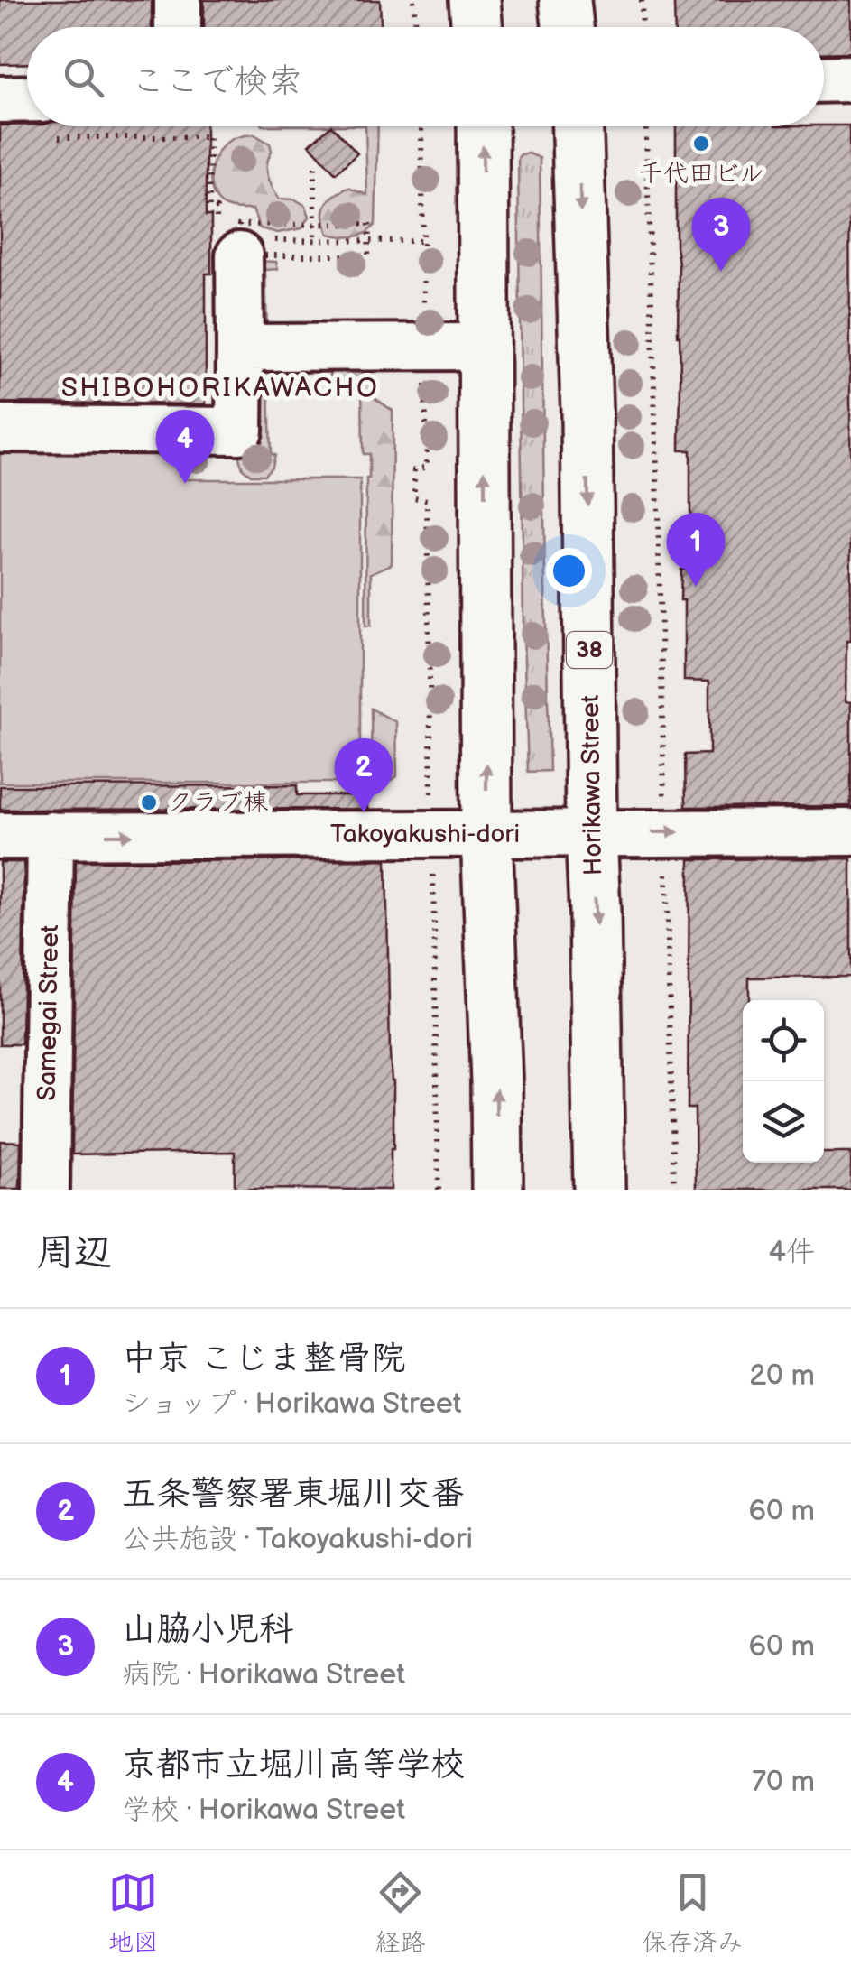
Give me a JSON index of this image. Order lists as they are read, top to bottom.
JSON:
{
  "streets": {
    "main road": ["38", "Horikawa Street"],
    "street": ["Takoyakushi-dori", "Samegai Street"]
  },
  "crossings": [
    ["Horikawa Street", "Takoyakushi-dori"],
    ["Takoyakushi-dori", "Samegai Street"]
  ],
  "one_way": ["Takoyakushi-dori"],
  "districts": ["SHIBOHORIKAWACHO"],
  "places": ["千代田ビル", "クラブ棟"],
  "page": {
    "search": "ここで検索",
    "pins": [
      "3",
      "4",
      "1",
      "2"
    ],
    "heading": ["周辺", "4件"],
    "list": [
      {
        "mark": "1",
        "name": "中京 こじま整骨院",
        "note": "ショップ · Horikawa Street",
        "value": "20 m"
      },
      {
        "mark": "2",
        "name": "五条警察署東堀川交番",
        "note": "公共施設 · Takoyakushi-dori",
        "value": "60 m"
      },
      {
        "mark": "3",
        "name": "山脇小児科",
        "note": "病院 · Horikawa Street",
        "value": "60 m"
      },
      {
        "mark": "4",
        "name": "京都市立堀川高等学校",
        "note": "学校 · Horikawa Street",
        "value": "70 m"
      }
    ],
    "nav": ["地図", "経路", "保存済み"]
  }
}
